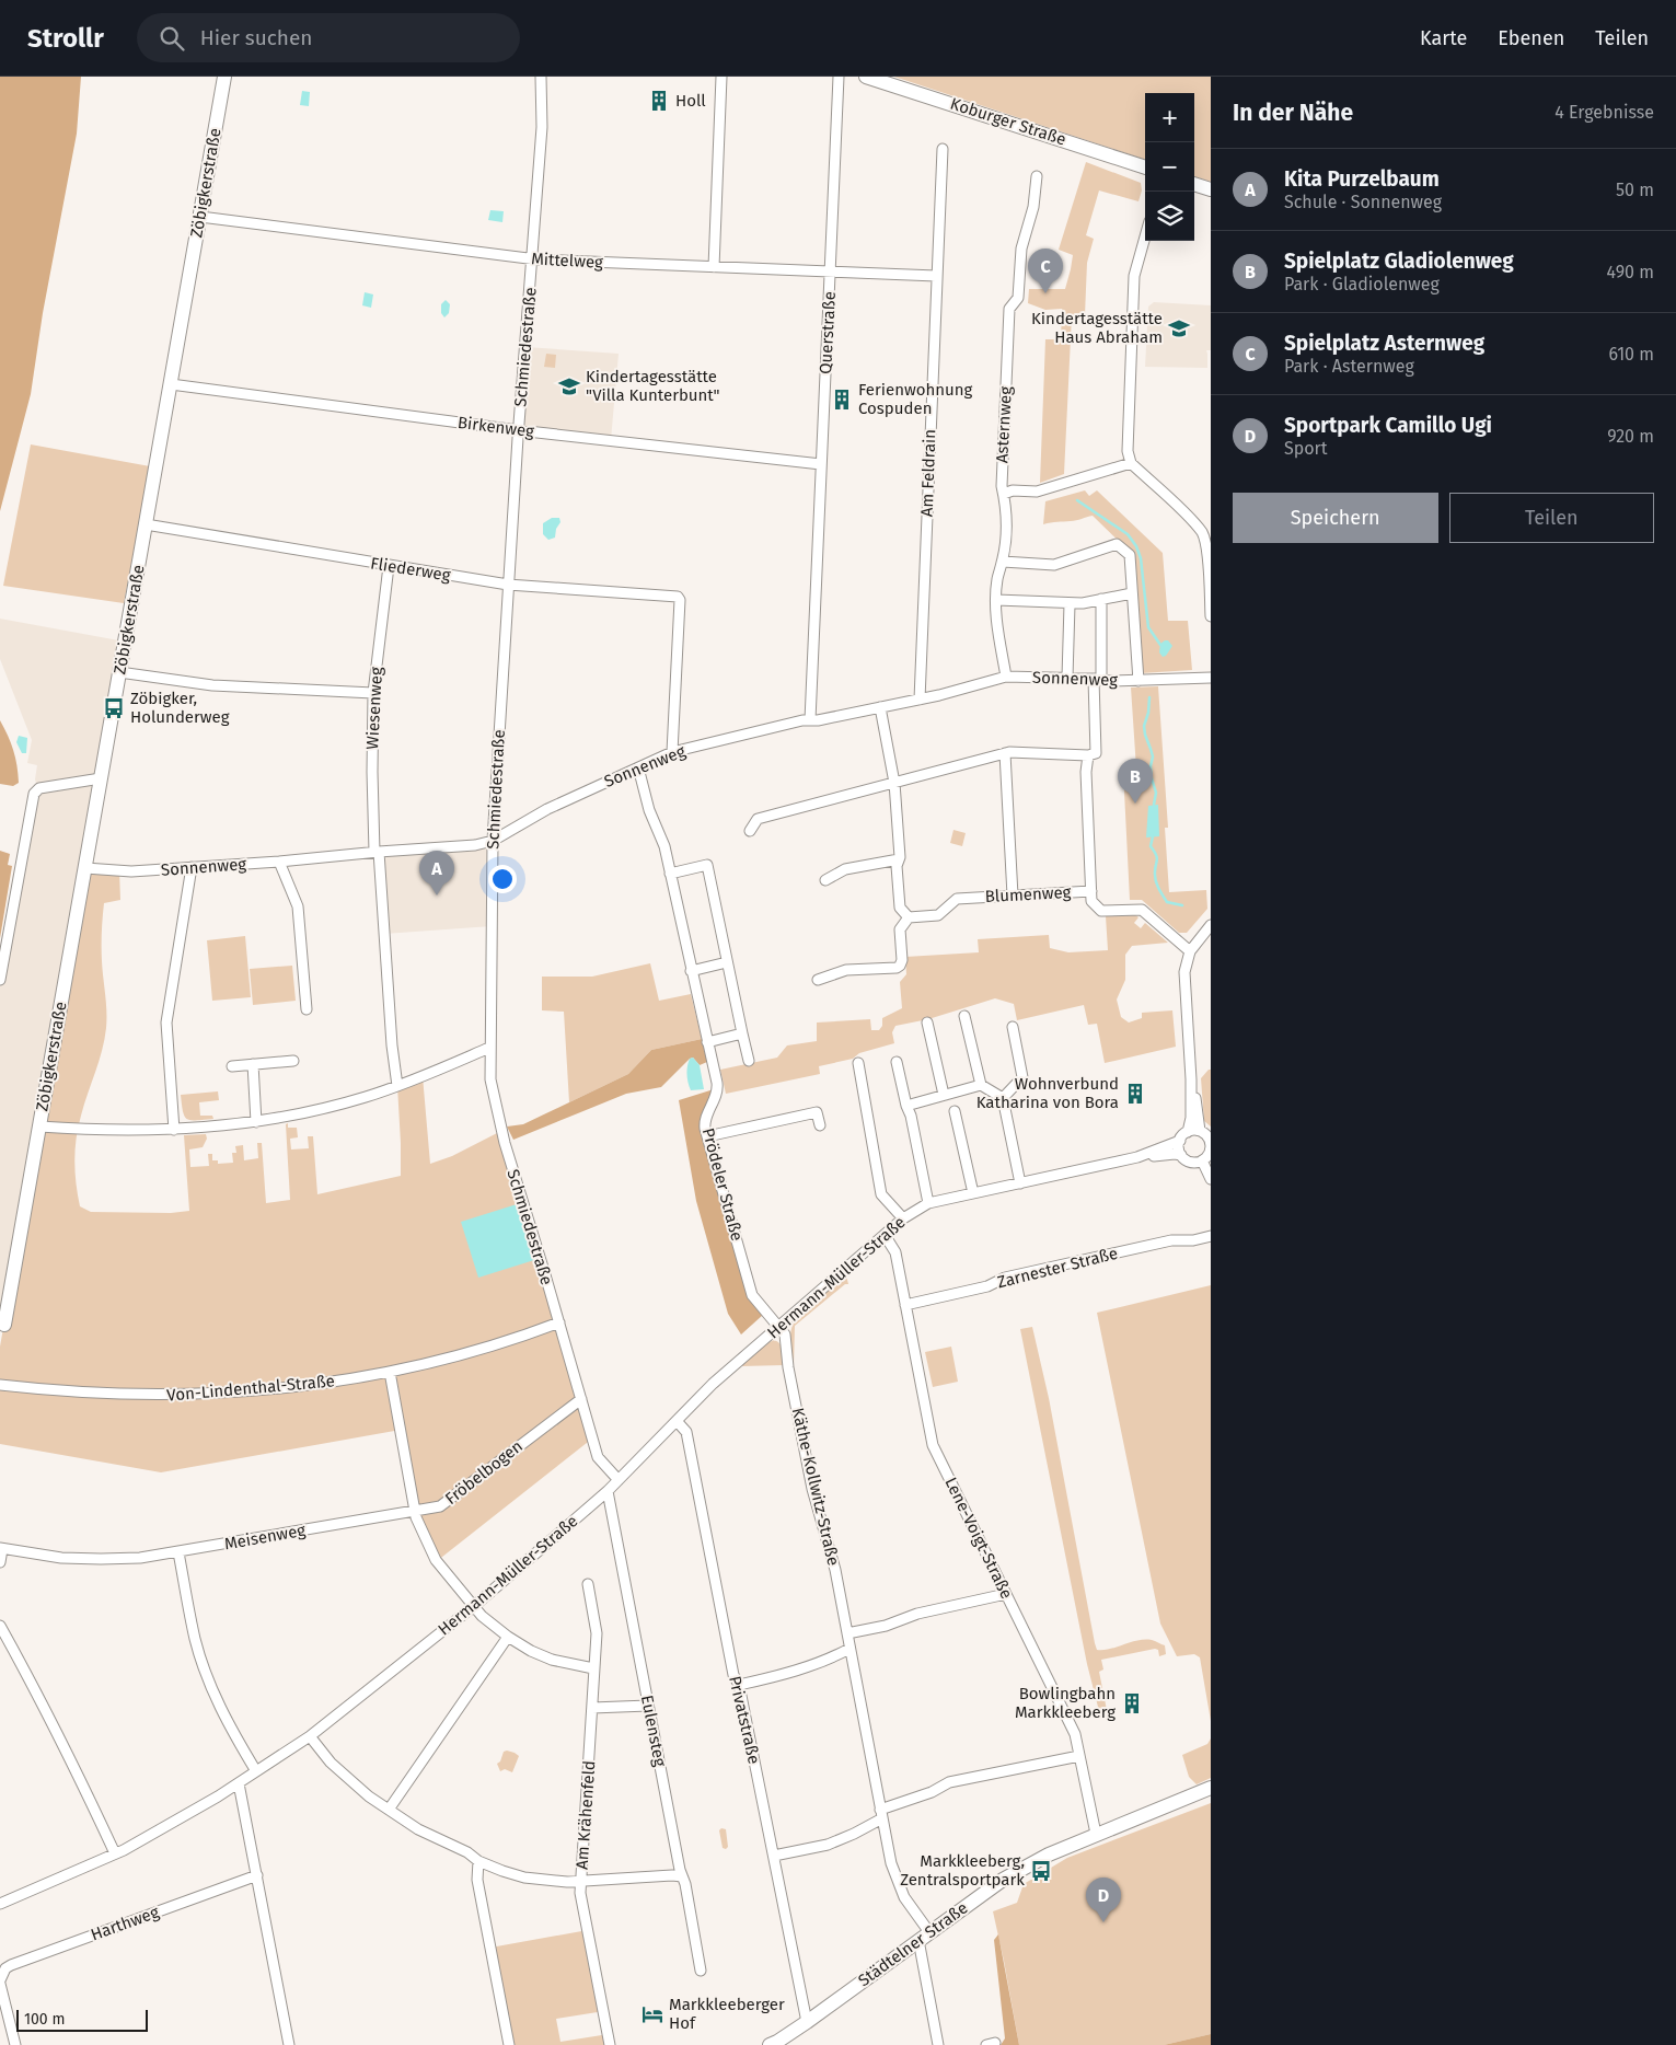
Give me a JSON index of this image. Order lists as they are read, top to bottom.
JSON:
{
  "streets": {
    "main road": ["Koburger Straße", "Zöbigkerstraße", "Städtelner Straße"],
    "street": [
      "Mittelweg",
      "Querstraße",
      "Schmiedestraße",
      "Asternweg",
      "Birkenweg",
      "Am Feldrain",
      "Fliederweg",
      "Sonnenweg",
      "Wiesenweg",
      "Blumenweg",
      "Prödeler Straße",
      "Zarnester Straße",
      "Hermann-Müller-Straße",
      "Von-Lindenthal-Straße",
      "Fröbelbogen",
      "Käthe-Kollwitz-Straße",
      "Meisenweg",
      "Lene-Voigt-Straße",
      "Privatstraße",
      "Eulensteg",
      "Am Krähenfeld",
      "Harthweg"
    ]
  },
  "crossings": [
    ["Zöbigkerstraße", "Mittelweg"],
    ["Zöbigkerstraße", "Birkenweg"],
    ["Zöbigkerstraße", "Fliederweg"],
    ["Zöbigkerstraße", "Sonnenweg"],
    ["Mittelweg", "Querstraße"],
    ["Mittelweg", "Schmiedestraße"],
    ["Mittelweg", "Am Feldrain"],
    ["Querstraße", "Birkenweg"],
    ["Querstraße", "Sonnenweg"],
    ["Schmiedestraße", "Birkenweg"],
    ["Schmiedestraße", "Fliederweg"],
    ["Schmiedestraße", "Sonnenweg"],
    ["Schmiedestraße", "Hermann-Müller-Straße"],
    ["Schmiedestraße", "Von-Lindenthal-Straße"],
    ["Schmiedestraße", "Fröbelbogen"],
    ["Asternweg", "Sonnenweg"],
    ["Am Feldrain", "Sonnenweg"],
    ["Fliederweg", "Sonnenweg"],
    ["Fliederweg", "Wiesenweg"],
    ["Sonnenweg", "Wiesenweg"],
    ["Sonnenweg", "Prödeler Straße"],
    ["Prödeler Straße", "Hermann-Müller-Straße"],
    ["Prödeler Straße", "Käthe-Kollwitz-Straße"],
    ["Zarnester Straße", "Lene-Voigt-Straße"],
    ["Hermann-Müller-Straße", "Käthe-Kollwitz-Straße"],
    ["Hermann-Müller-Straße", "Lene-Voigt-Straße"],
    ["Hermann-Müller-Straße", "Privatstraße"],
    ["Hermann-Müller-Straße", "Eulensteg"],
    ["Fröbelbogen", "Meisenweg"],
    ["Käthe-Kollwitz-Straße", "Städtelner Straße"],
    ["Lene-Voigt-Straße", "Städtelner Straße"],
    ["Privatstraße", "Städtelner Straße"]
  ],
  "places": {
    "building": [
      "Holl",
      "Ferienwohnung Cospuden",
      "Wohnverbund Katharina von Bora",
      "Bowlingbahn Markkleeberg"
    ],
    "school or university": ["Kindertagesstätte Haus Abraham", "Kindertagesstätte \"Villa Kunterbunt\""],
    "bus stop": ["Zöbigker, Holunderweg", "Markkleeberg, Zentralsportpark"],
    "hotel": ["Markkleeberger Hof"]
  },
  "scale_bar": "100 m",
  "page": {
    "header": "Strollr",
    "search": "Hier suchen",
    "nav": ["Karte", "Ebenen", "Teilen"],
    "heading": ["In der Nähe", "4 Ergebnisse"],
    "map_buttons": ["+", "−"],
    "list": [
      {
        "mark": "A",
        "name": "Kita Purzelbaum",
        "note": "Schule · Sonnenweg",
        "value": "50 m"
      },
      {
        "mark": "B",
        "name": "Spielplatz Gladiolenweg",
        "note": "Park · Gladiolenweg",
        "value": "490 m"
      },
      {
        "mark": "C",
        "name": "Spielplatz Asternweg",
        "note": "Park · Asternweg",
        "value": "610 m"
      },
      {
        "mark": "D",
        "name": "Sportpark Camillo Ugi",
        "note": "Sport",
        "value": "920 m"
      }
    ],
    "pins": [
      "C",
      "B",
      "A",
      "D"
    ],
    "buttons": ["Speichern", "Teilen"],
    "scale": "100 m"
  }
}
